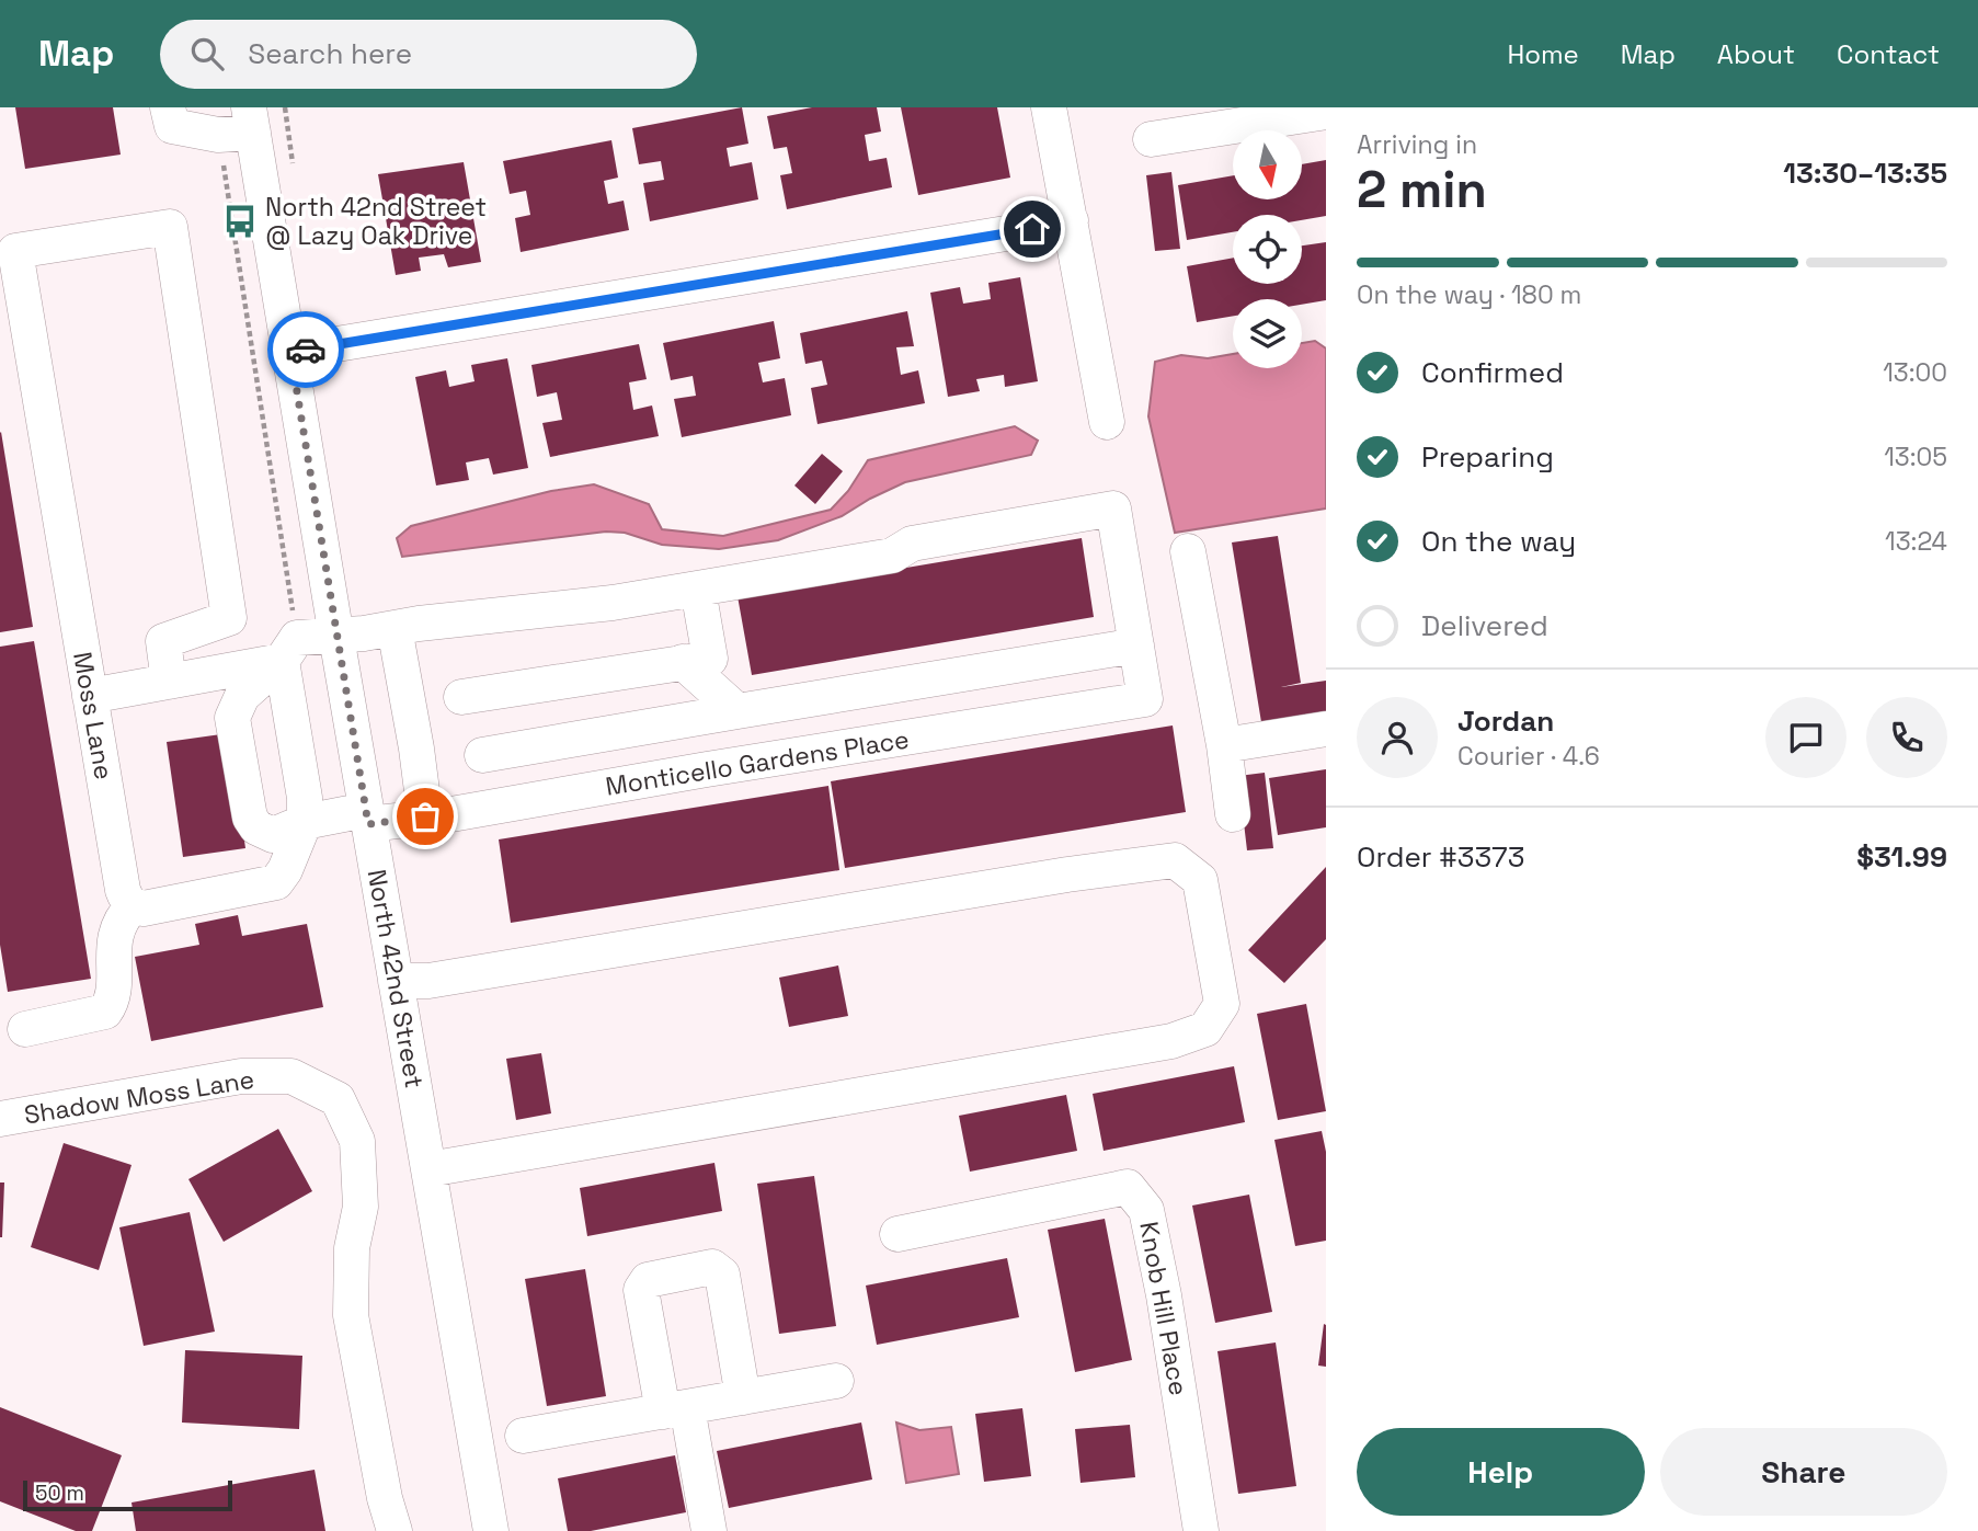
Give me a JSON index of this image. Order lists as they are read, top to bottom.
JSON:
{
  "streets": {
    "street": [
      "Moss Lane",
      "Monticello Gardens Place",
      "North 42nd Street",
      "Shadow Moss Lane",
      "Knob Hill Place"
    ]
  },
  "crossings": [
    ["Monticello Gardens Place", "North 42nd Street"]
  ],
  "places": {
    "bus stop": ["North 42nd Street @ Lazy Oak Drive"]
  },
  "scale_bar": "50 m",
  "north": "bottom",
  "page": {
    "header": "Map",
    "search": "Search here",
    "nav": [
      "Home",
      "Map",
      "About",
      "Contact"
    ],
    "heading": ["2 min", "Arriving in", "13:30–13:35"],
    "panel": [
      "Jordan",
      "Courier · 4.6",
      "Order #3373",
      "$31.99"
    ],
    "bar": "On the way · 180 m",
    "list": [
      ["Confirmed", "13:00"],
      ["Preparing", "13:05"],
      ["On the way", "13:24"],
      "Delivered"
    ],
    "buttons": ["Help", "Share"],
    "scale": "50 m"
  }
}
